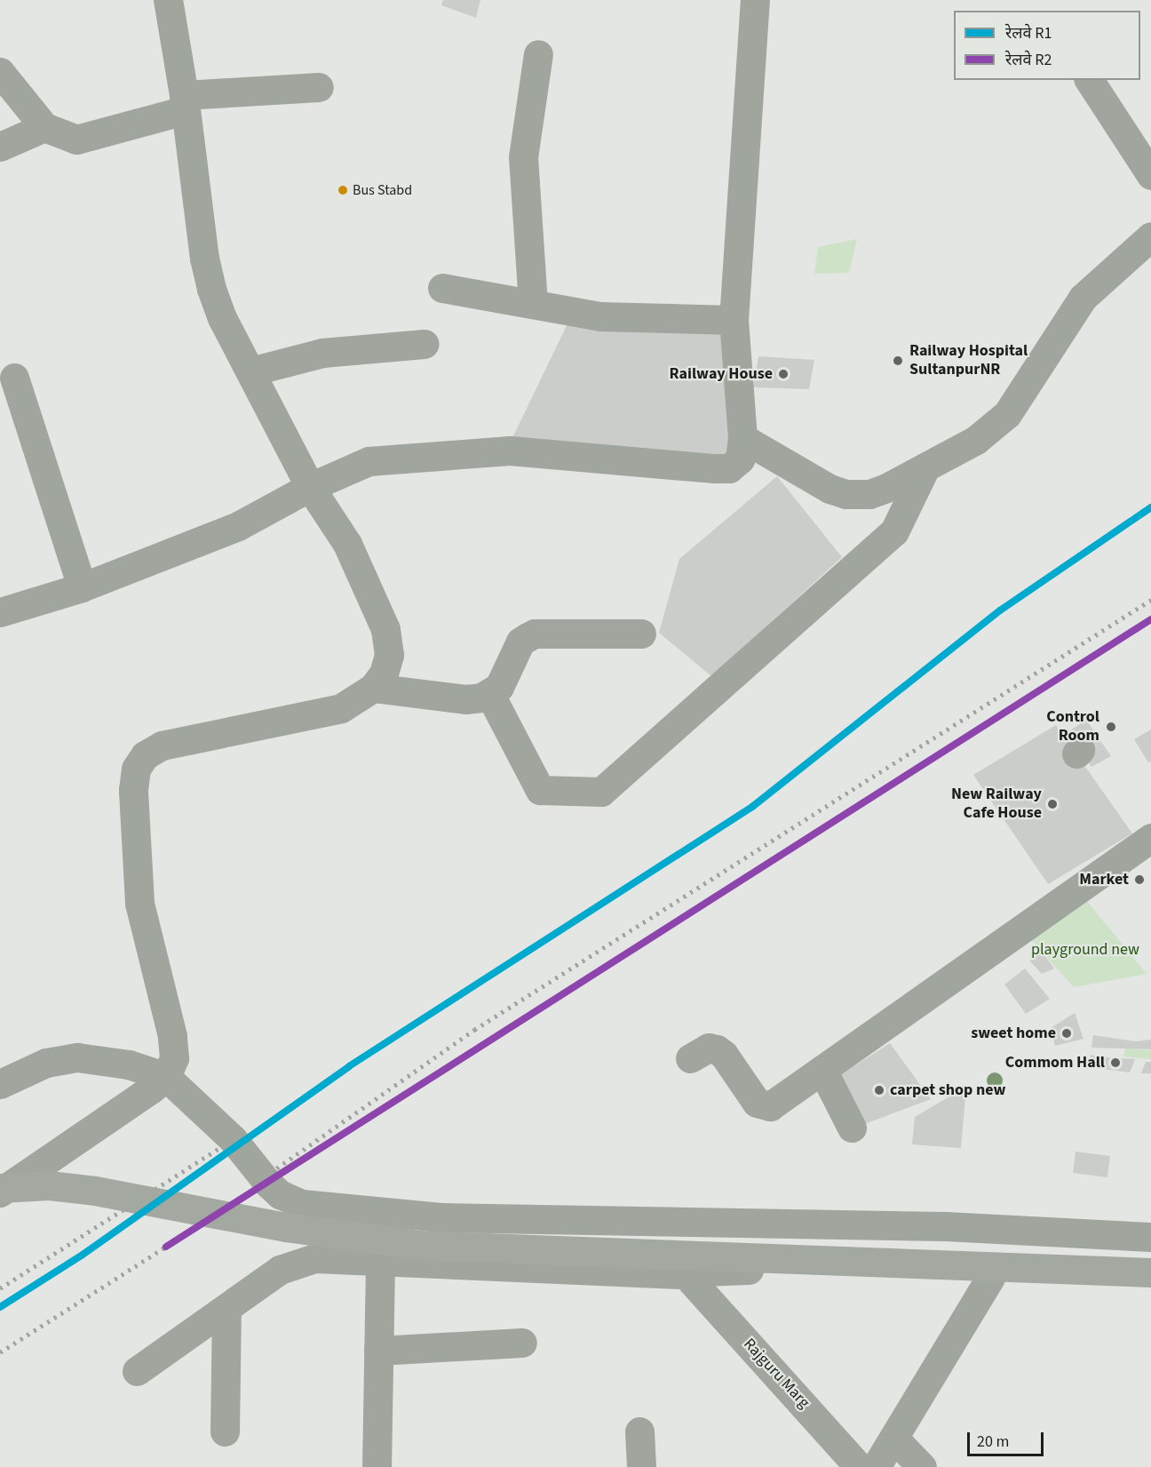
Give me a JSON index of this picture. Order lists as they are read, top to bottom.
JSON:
{
  "streets": {
    "street": ["Rajguru Marg"]
  },
  "parks": ["playground new"],
  "places": [
    "Bus Stabd",
    "Railway Hospital SultanpurNR",
    "Railway House",
    "Control Room",
    "New Railway Cafe House",
    "Market",
    "sweet home",
    "Commom Hall",
    "carpet shop new"
  ],
  "lines": ["rail line R1", "rail line R2"],
  "legend": ["रेलवे R1", "रेलवे R2"],
  "scale_bar": "20 m"
}
